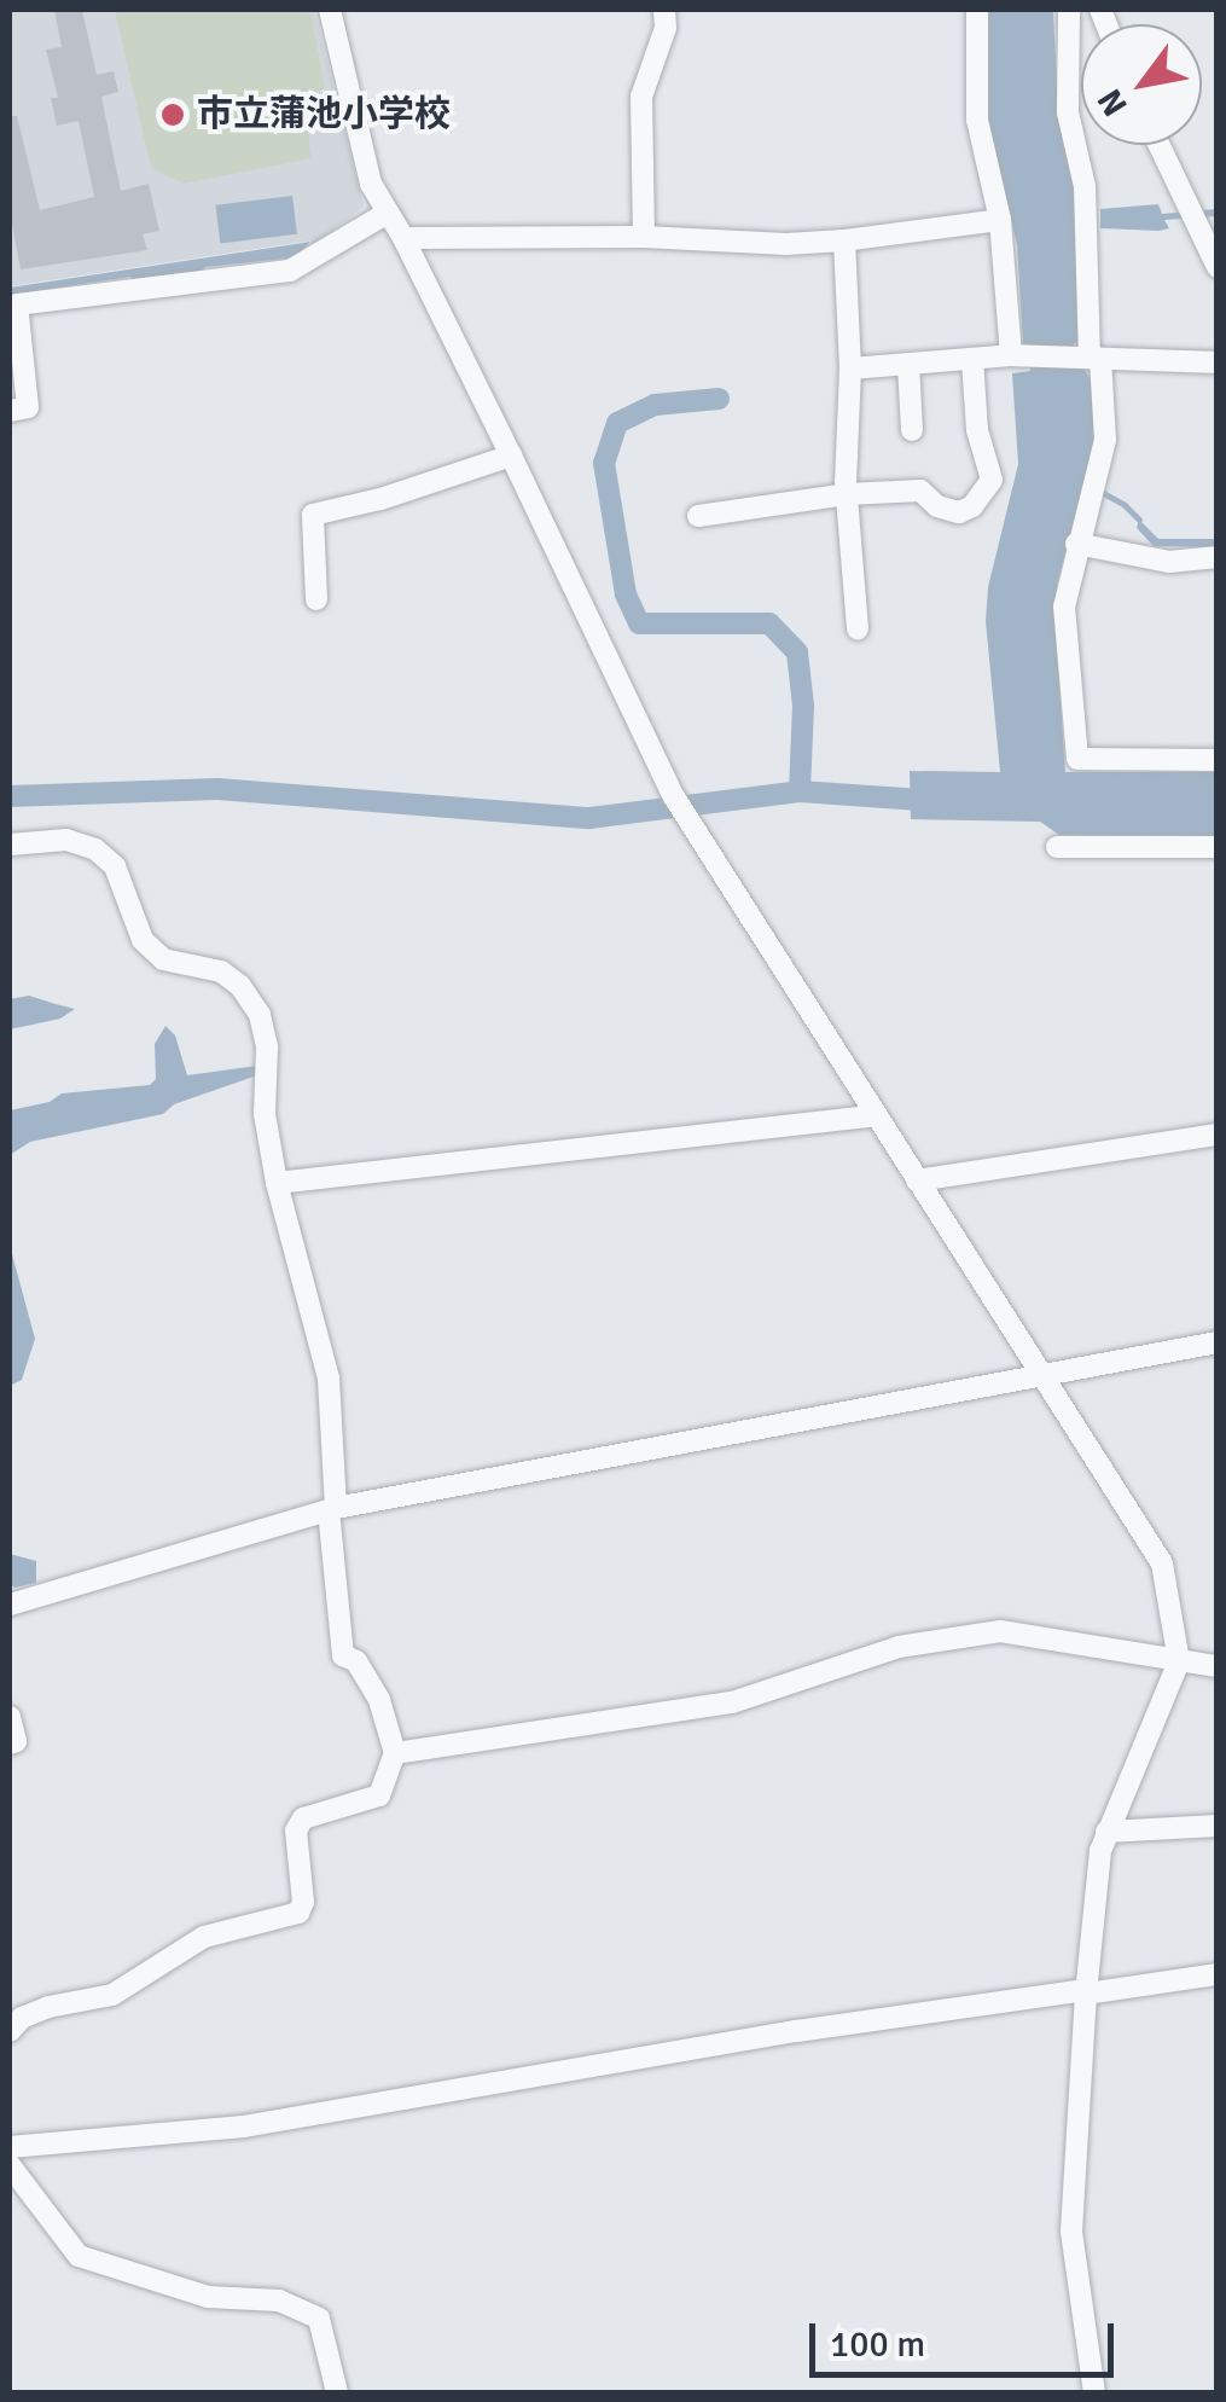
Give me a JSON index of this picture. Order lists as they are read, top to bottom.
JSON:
{
  "places": ["市立蒲池小学校"],
  "scale_bar": "100 m",
  "north": "bottom left"
}
